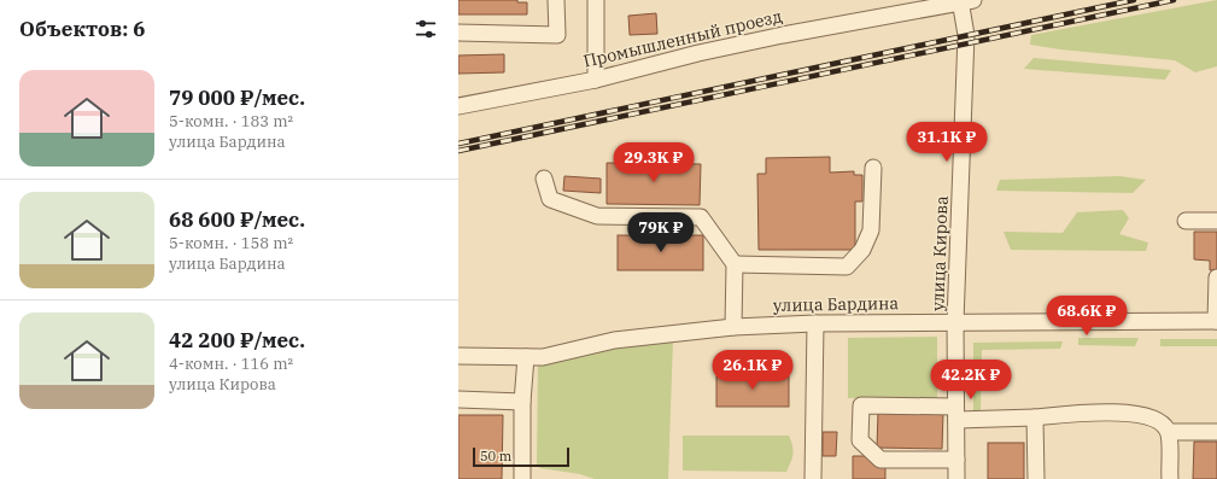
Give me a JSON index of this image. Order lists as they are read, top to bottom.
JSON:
{
  "streets": {
    "street": ["Промышленный проезд", "улица Кирова", "улица Бардина"]
  },
  "crossings": [
    ["Промышленный проезд", "улица Кирова"],
    ["улица Кирова", "улица Бардина"]
  ],
  "scale_bar": "50 m",
  "page": {
    "heading": "Объектов: 6",
    "list": [
      {
        "name": "79 000 ₽/мес.",
        "note": "5-комн. · 183 m² · улица Бардина"
      },
      {
        "name": "68 600 ₽/мес.",
        "note": "5-комн. · 158 m² · улица Бардина"
      },
      {
        "name": "42 200 ₽/мес.",
        "note": "4-комн. · 116 m² · улица Кирова"
      }
    ],
    "price": [
      "31.1K ₽",
      "29.3K ₽",
      "79K ₽",
      "68.6K ₽",
      "26.1K ₽",
      "42.2K ₽"
    ],
    "scale": "50 m"
  }
}
